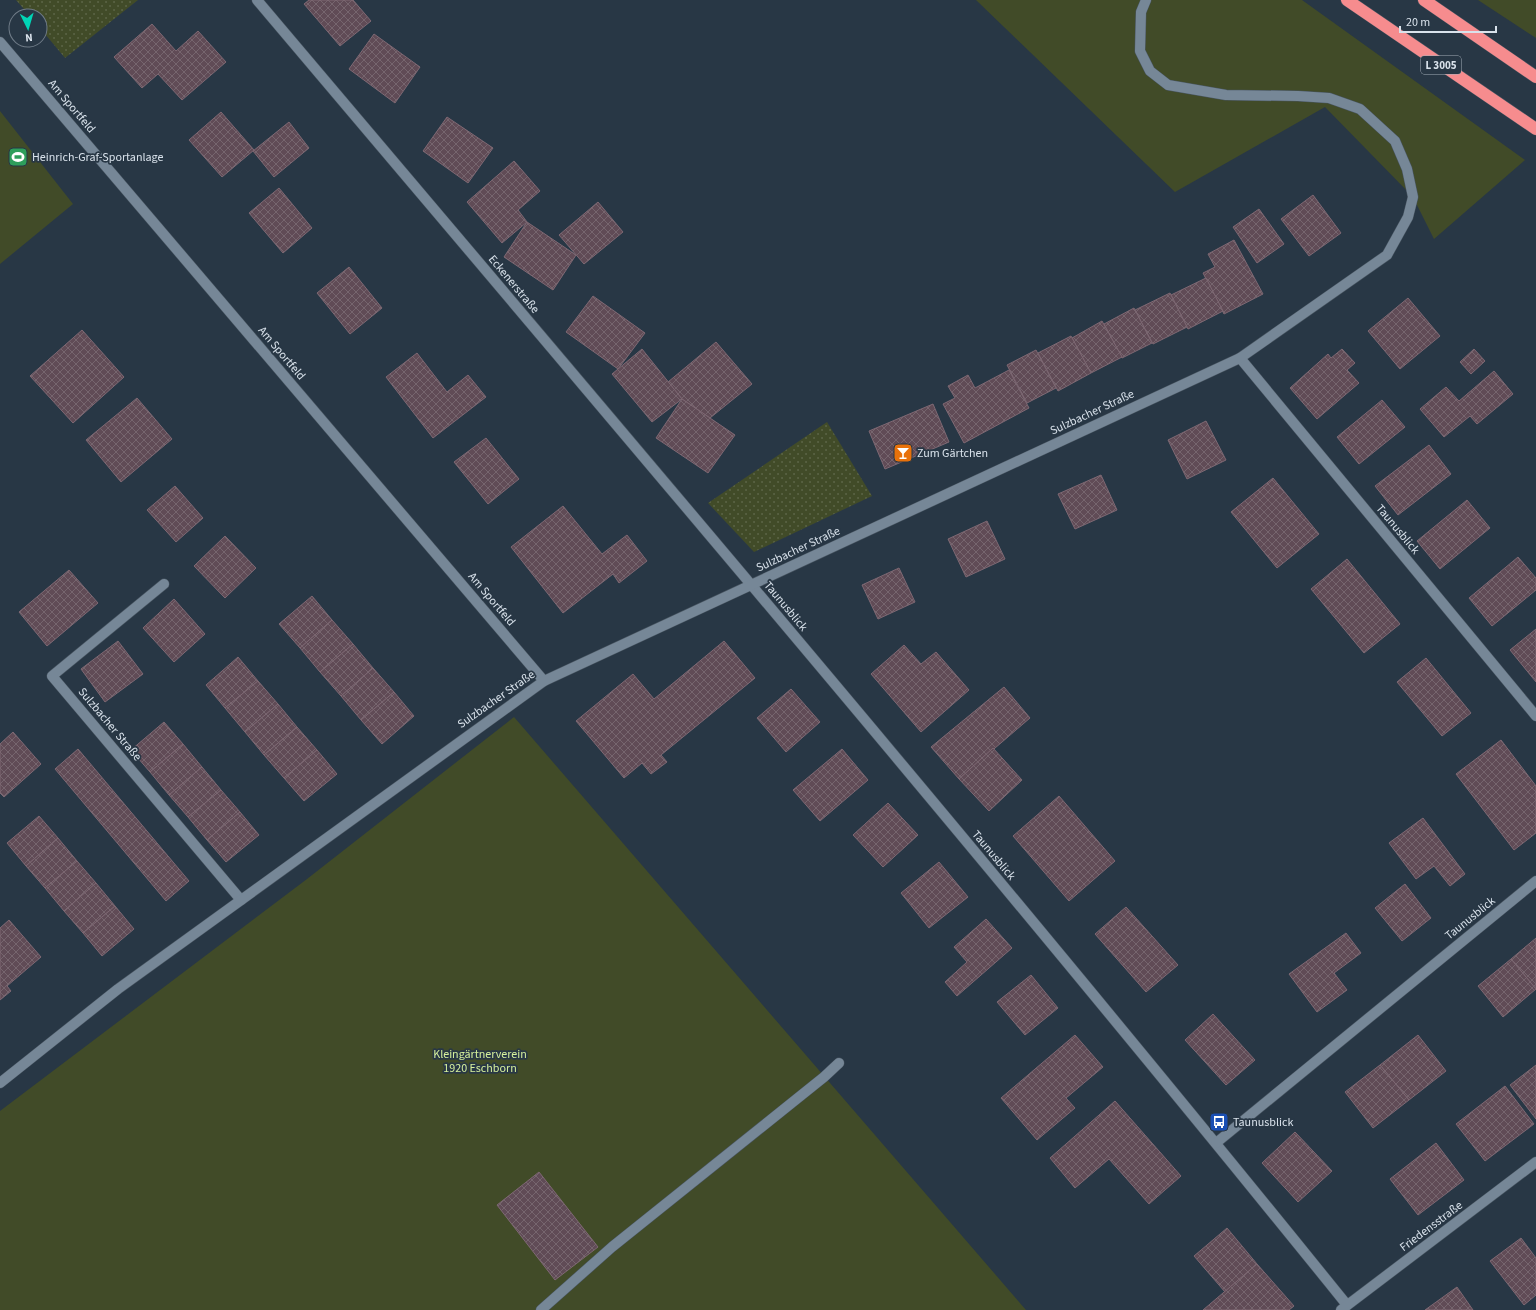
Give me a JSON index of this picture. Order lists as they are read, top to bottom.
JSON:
{
  "streets": {
    "highway": ["L 3005"],
    "street": [
      "Am Sportfeld",
      "Eckenerstraße",
      "Sulzbacher Straße",
      "Taunusblick",
      "Friedensstraße"
    ]
  },
  "crossings": [
    ["Am Sportfeld", "Sulzbacher Straße"],
    ["Eckenerstraße", "Sulzbacher Straße"],
    ["Eckenerstraße", "Taunusblick"],
    ["Sulzbacher Straße", "Taunusblick"],
    ["Taunusblick", "Friedensstraße"]
  ],
  "parks": ["Kleingärtnerverein 1920 Eschborn"],
  "places": {
    "sports": ["Heinrich-Graf-Sportanlage"],
    "bar": ["Zum Gärtchen"],
    "bus stop": ["Taunusblick"]
  },
  "scale_bar": "20 m",
  "north": "bottom"
}
